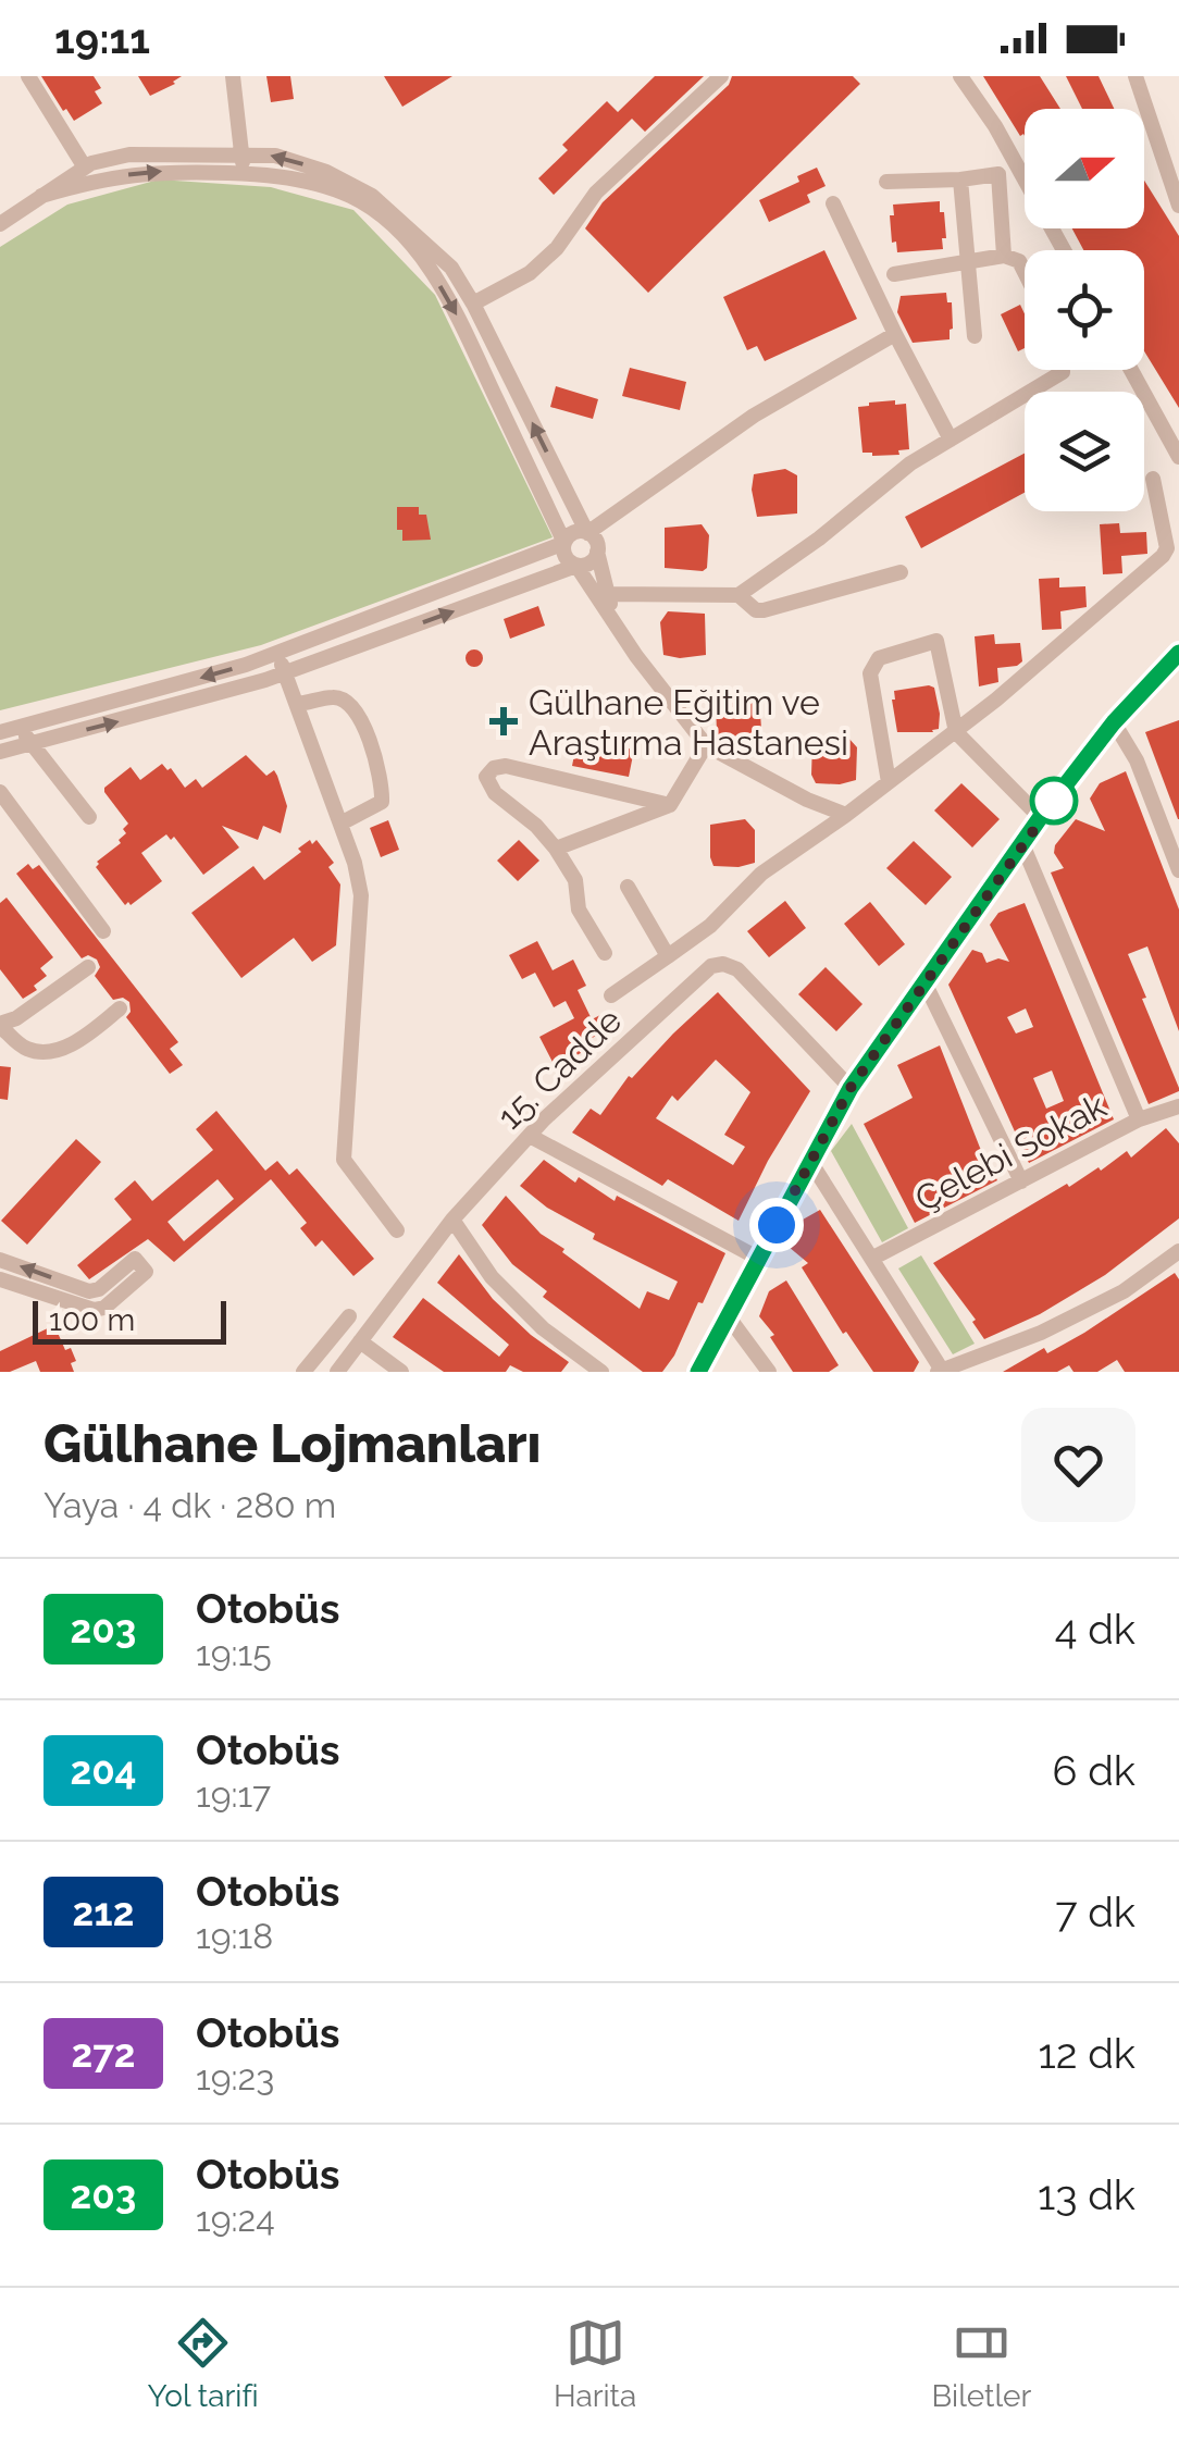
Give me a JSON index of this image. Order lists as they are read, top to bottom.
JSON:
{
  "streets": {
    "street": ["15. Cadde", "Çelebi Sokak"]
  },
  "places": {
    "health": ["Gülhane Eğitim ve Araştırma Hastanesi"]
  },
  "lines": ["bus line 203"],
  "scale_bar": "100 m",
  "north": "right",
  "page": {
    "status": "19:11",
    "scale": "100 m",
    "heading": ["Gülhane Lojmanları", "Yaya · 4 dk · 280 m"],
    "list": [
      {
        "mark": "203",
        "name": "Otobüs",
        "note": "19:15",
        "value": "4 dk"
      },
      {
        "mark": "204",
        "name": "Otobüs",
        "note": "19:17",
        "value": "6 dk"
      },
      {
        "mark": "212",
        "name": "Otobüs",
        "note": "19:18",
        "value": "7 dk"
      },
      {
        "mark": "272",
        "name": "Otobüs",
        "note": "19:23",
        "value": "12 dk"
      },
      {
        "mark": "203",
        "name": "Otobüs",
        "note": "19:24",
        "value": "13 dk"
      }
    ],
    "tabs": ["Yol tarifi", "Harita", "Biletler"]
  }
}
